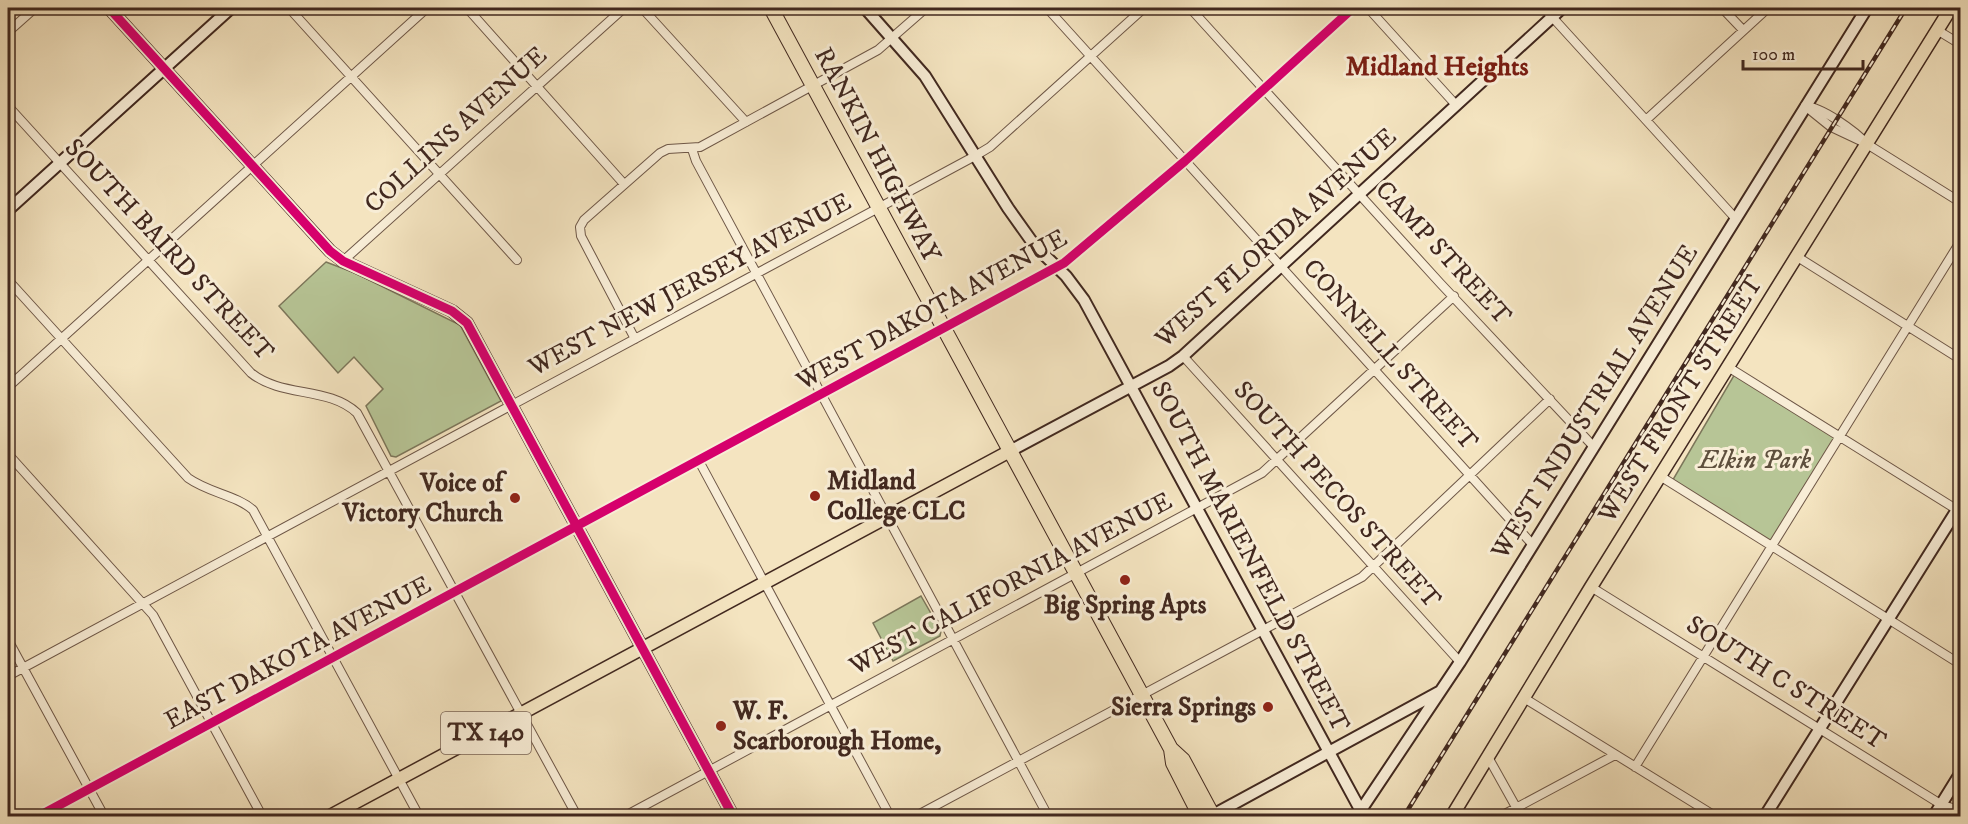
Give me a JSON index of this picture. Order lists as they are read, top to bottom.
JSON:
{
  "streets": {
    "highway": ["RANKIN HIGHWAY"],
    "main road": ["WEST FLORIDA AVENUE", "WEST FRONT STREET", "TX 140"],
    "street": [
      "COLLINS AVENUE",
      "SOUTH BAIRD STREET",
      "CAMP STREET",
      "WEST NEW JERSEY AVENUE",
      "WEST DAKOTA AVENUE",
      "CONNELL STREET",
      "WEST INDUSTRIAL AVENUE",
      "SOUTH PECOS STREET",
      "SOUTH MARIENFELD STREET",
      "WEST CALIFORNIA AVENUE",
      "EAST DAKOTA AVENUE",
      "SOUTH C STREET"
    ]
  },
  "crossings": [
    ["RANKIN HIGHWAY", "WEST FLORIDA AVENUE"],
    ["RANKIN HIGHWAY", "WEST NEW JERSEY AVENUE"],
    ["RANKIN HIGHWAY", "WEST DAKOTA AVENUE"],
    ["RANKIN HIGHWAY", "WEST CALIFORNIA AVENUE"],
    ["WEST FLORIDA AVENUE", "CAMP STREET"],
    ["WEST FLORIDA AVENUE", "CONNELL STREET"],
    ["WEST FLORIDA AVENUE", "SOUTH PECOS STREET"],
    ["WEST FLORIDA AVENUE", "SOUTH MARIENFELD STREET"],
    ["WEST FLORIDA AVENUE", "TX 140"],
    ["SOUTH BAIRD STREET", "WEST NEW JERSEY AVENUE"],
    ["SOUTH BAIRD STREET", "EAST DAKOTA AVENUE"],
    ["SOUTH BAIRD STREET", "TX 140"],
    ["CAMP STREET", "WEST DAKOTA AVENUE"],
    ["CAMP STREET", "WEST INDUSTRIAL AVENUE"],
    ["CAMP STREET", "WEST CALIFORNIA AVENUE"],
    ["WEST NEW JERSEY AVENUE", "CONNELL STREET"],
    ["WEST NEW JERSEY AVENUE", "SOUTH MARIENFELD STREET"],
    ["WEST DAKOTA AVENUE", "CONNELL STREET"],
    ["WEST DAKOTA AVENUE", "SOUTH MARIENFELD STREET"],
    ["WEST DAKOTA AVENUE", "EAST DAKOTA AVENUE"],
    ["CONNELL STREET", "WEST INDUSTRIAL AVENUE"],
    ["CONNELL STREET", "WEST CALIFORNIA AVENUE"],
    ["WEST FRONT STREET", "SOUTH C STREET"],
    ["WEST INDUSTRIAL AVENUE", "SOUTH PECOS STREET"],
    ["WEST INDUSTRIAL AVENUE", "SOUTH MARIENFELD STREET"],
    ["SOUTH PECOS STREET", "WEST CALIFORNIA AVENUE"],
    ["SOUTH MARIENFELD STREET", "WEST CALIFORNIA AVENUE"]
  ],
  "districts": ["Midland Heights"],
  "parks": ["Elkin Park"],
  "places": [
    "Midland College CLC",
    "Voice of Victory Church",
    "Big Spring Apts",
    "Sierra Springs",
    "W. F. Scarborough Home,"
  ],
  "scale_bar": "100 m"
}
